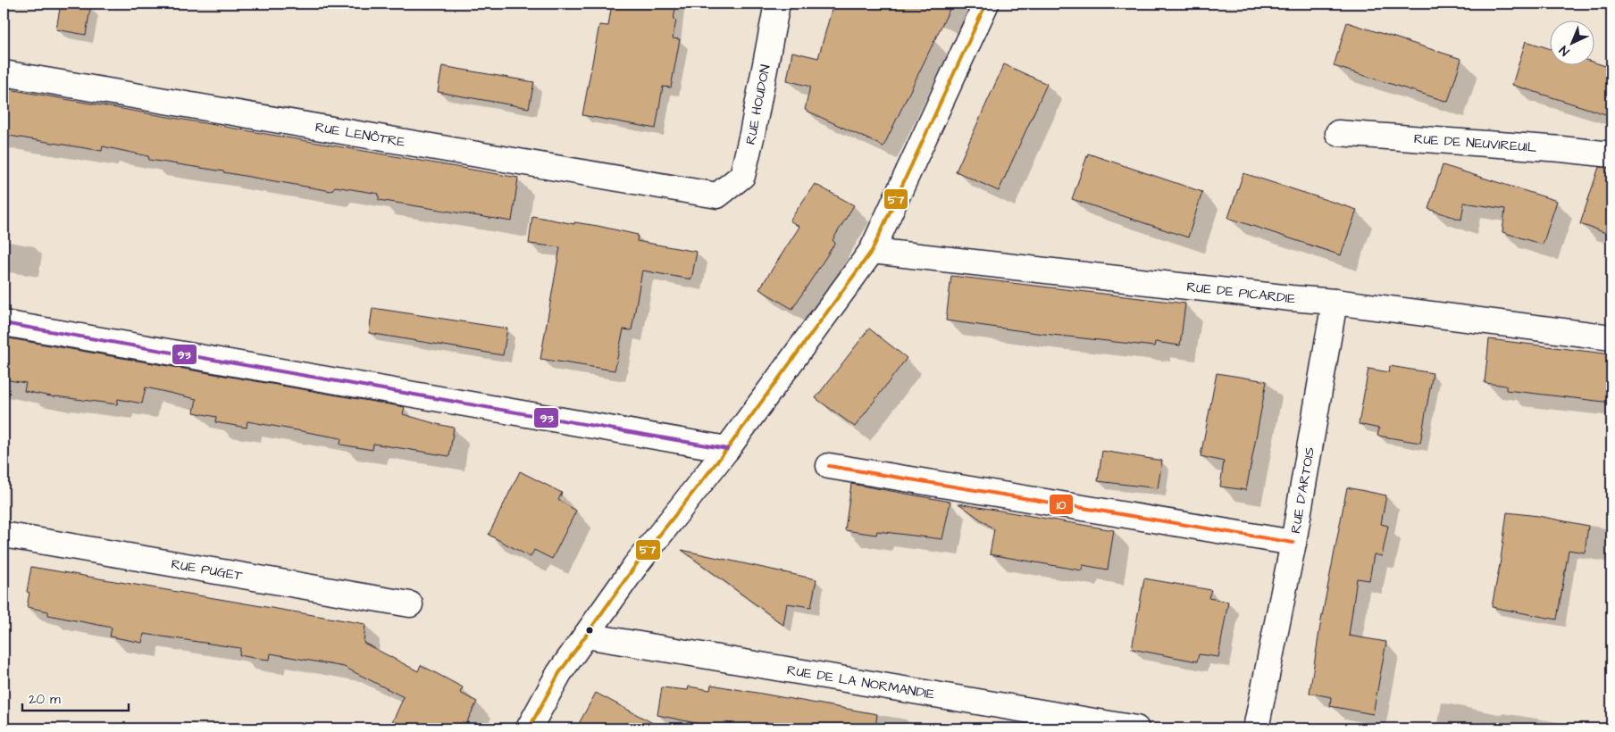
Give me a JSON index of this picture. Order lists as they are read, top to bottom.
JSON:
{
  "streets": {
    "street": [
      "RUE HOUDON",
      "RUE LENÔTRE",
      "RUE DE NEUVIREUIL",
      "RUE DE PICARDIE",
      "RUE D'ARTOIS",
      "RUE PUGET",
      "RUE DE LA NORMANDIE"
    ]
  },
  "crossings": [
    ["RUE HOUDON", "RUE LENÔTRE"],
    ["RUE DE PICARDIE", "RUE D'ARTOIS"]
  ],
  "lines": ["transit line 57", "transit line 93", "transit line 10"],
  "scale_bar": "20 m",
  "north": "bottom left"
}
